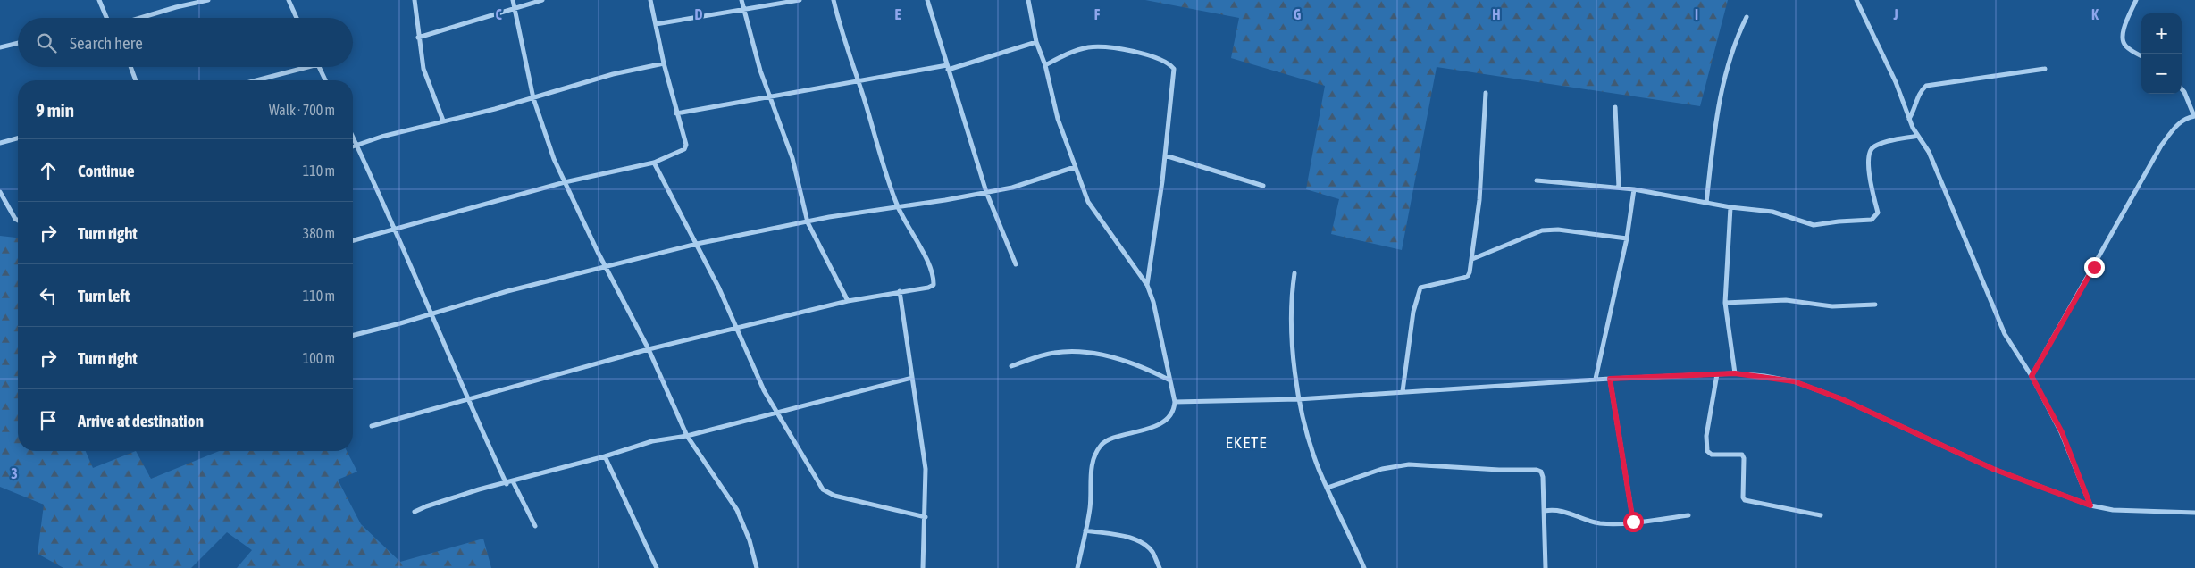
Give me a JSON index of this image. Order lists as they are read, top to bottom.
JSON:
{
  "districts": ["EKETE"],
  "page": {
    "map_buttons": ["+", "−"],
    "search": "Search here",
    "heading": ["9 min", "Walk · 700 m"],
    "list": [
      ["Continue", "110 m"],
      ["Turn right", "380 m"],
      ["Turn left", "110 m"],
      ["Turn right", "100 m"],
      "Arrive at destination"
    ]
  },
  "grid": {
    "columns": [
      "C",
      "D",
      "E",
      "F",
      "G",
      "H",
      "I",
      "J",
      "K"
    ],
    "rows": ["3"]
  }
}
